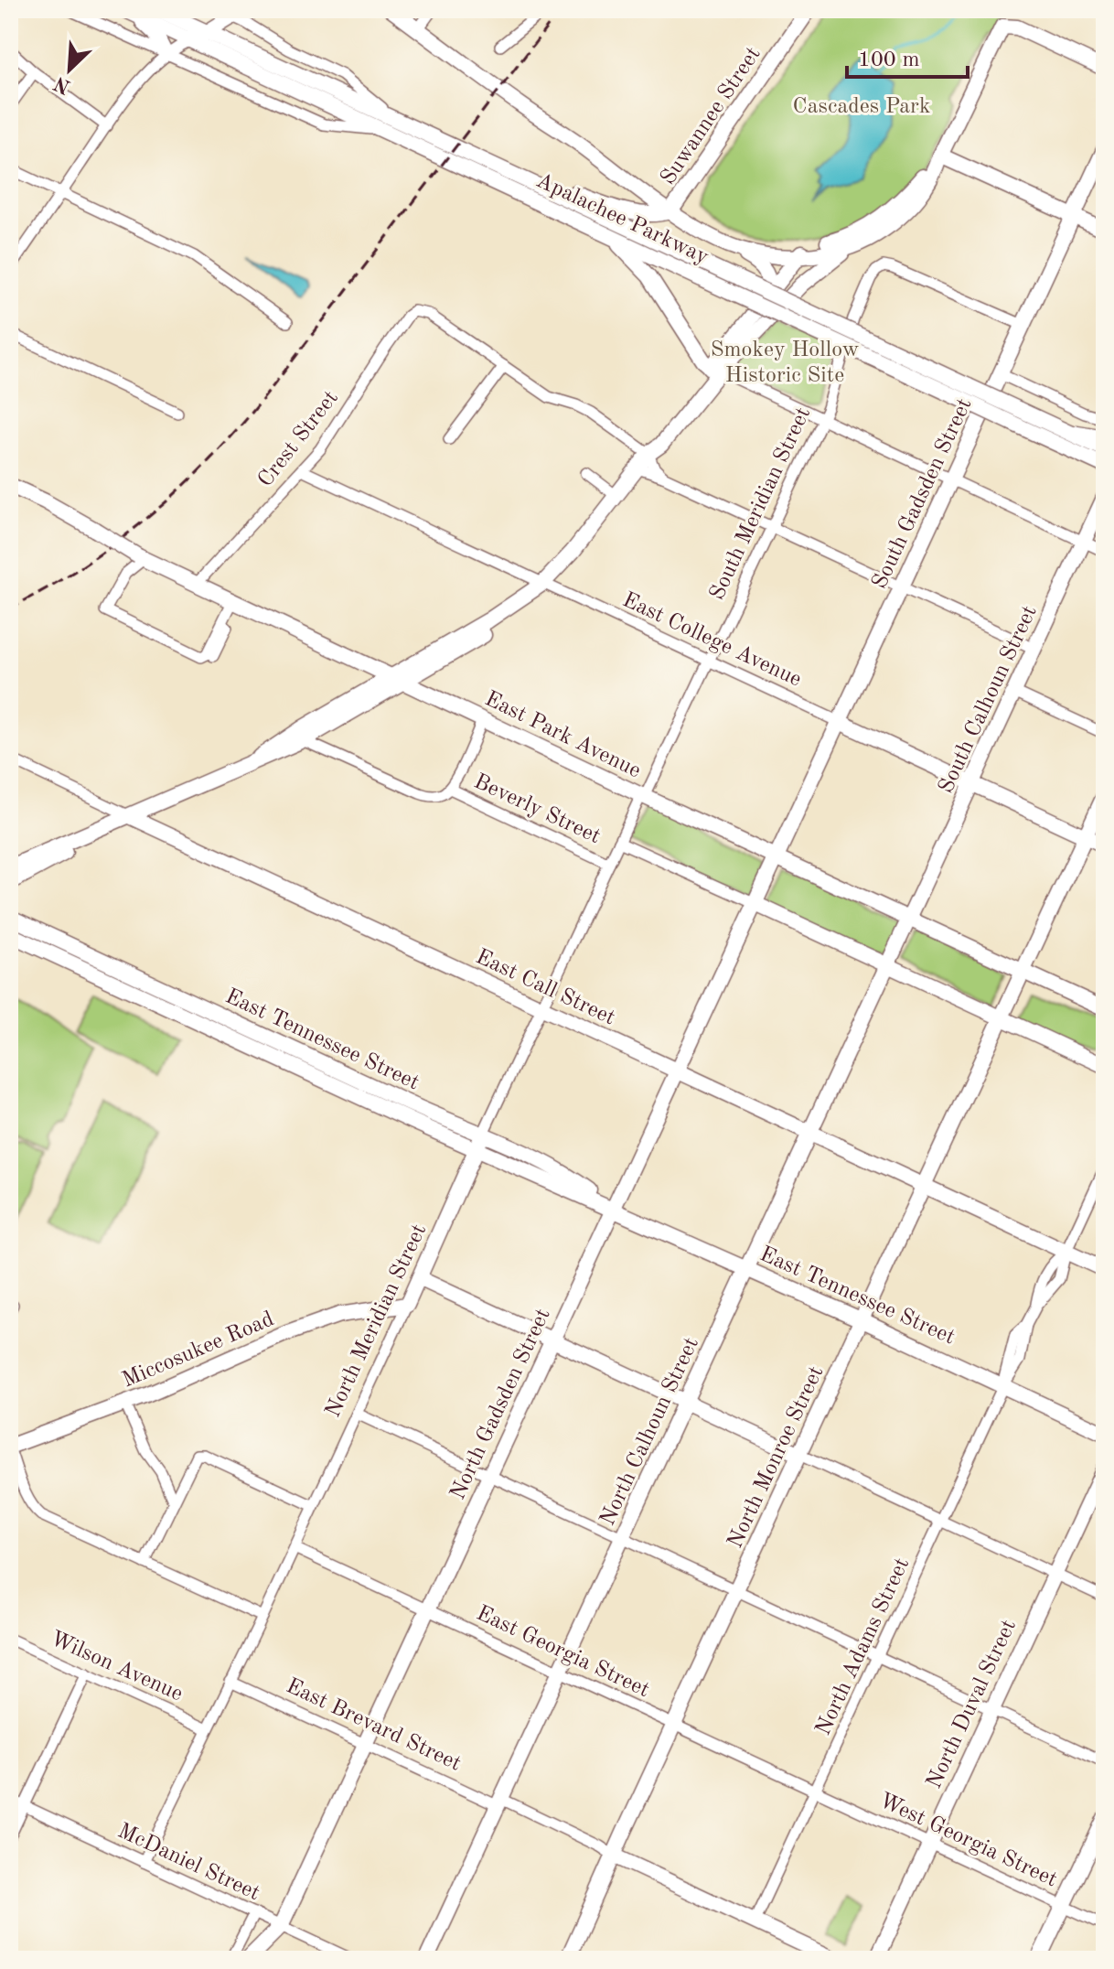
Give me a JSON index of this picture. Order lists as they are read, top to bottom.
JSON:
{
  "streets": {
    "street": [
      "Suwannee Street",
      "Apalachee Parkway",
      "Crest Street",
      "South Gadsden Street",
      "South Meridian Street",
      "East College Avenue",
      "South Calhoun Street",
      "East Park Avenue",
      "Beverly Street",
      "East Call Street",
      "East Tennessee Street",
      "North Meridian Street",
      "Miccosukee Road",
      "North Gadsden Street",
      "North Calhoun Street",
      "North Monroe Street",
      "North Adams Street",
      "East Georgia Street",
      "Wilson Avenue",
      "North Duval Street",
      "East Brevard Street",
      "West Georgia Street",
      "McDaniel Street"
    ]
  },
  "crossings": [
    ["Crest Street", "East College Avenue"],
    ["Crest Street", "East Park Avenue"],
    ["South Gadsden Street", "South Meridian Street"],
    ["South Gadsden Street", "East College Avenue"],
    ["South Gadsden Street", "East Park Avenue"],
    ["South Gadsden Street", "North Gadsden Street"],
    ["South Meridian Street", "East College Avenue"],
    ["South Meridian Street", "East Park Avenue"],
    ["South Meridian Street", "North Meridian Street"],
    ["East College Avenue", "South Calhoun Street"],
    ["East College Avenue", "North Monroe Street"],
    ["South Calhoun Street", "East Park Avenue"],
    ["South Calhoun Street", "North Calhoun Street"],
    ["East Park Avenue", "North Meridian Street"],
    ["East Park Avenue", "North Gadsden Street"],
    ["East Park Avenue", "North Calhoun Street"],
    ["East Park Avenue", "North Monroe Street"],
    ["Beverly Street", "North Meridian Street"],
    ["East Call Street", "North Meridian Street"],
    ["East Call Street", "North Gadsden Street"],
    ["East Call Street", "North Calhoun Street"],
    ["East Call Street", "North Monroe Street"],
    ["East Call Street", "North Adams Street"],
    ["East Tennessee Street", "North Meridian Street"],
    ["East Tennessee Street", "North Gadsden Street"],
    ["East Tennessee Street", "North Calhoun Street"],
    ["East Tennessee Street", "North Monroe Street"],
    ["East Tennessee Street", "North Adams Street"],
    ["North Meridian Street", "Miccosukee Road"],
    ["North Meridian Street", "East Georgia Street"],
    ["North Meridian Street", "Wilson Avenue"],
    ["North Meridian Street", "East Brevard Street"],
    ["North Meridian Street", "McDaniel Street"],
    ["North Gadsden Street", "East Georgia Street"],
    ["North Gadsden Street", "East Brevard Street"],
    ["North Gadsden Street", "McDaniel Street"],
    ["North Calhoun Street", "East Georgia Street"],
    ["North Calhoun Street", "East Brevard Street"],
    ["North Monroe Street", "East Georgia Street"],
    ["North Monroe Street", "East Brevard Street"],
    ["North Adams Street", "East Georgia Street"],
    ["North Adams Street", "East Brevard Street"],
    ["North Adams Street", "West Georgia Street"],
    ["East Georgia Street", "West Georgia Street"],
    ["North Duval Street", "West Georgia Street"]
  ],
  "parks": ["Cascades Park", "Smokey Hollow Historic Site"],
  "scale_bar": "100 m",
  "north": "bottom left"
}
